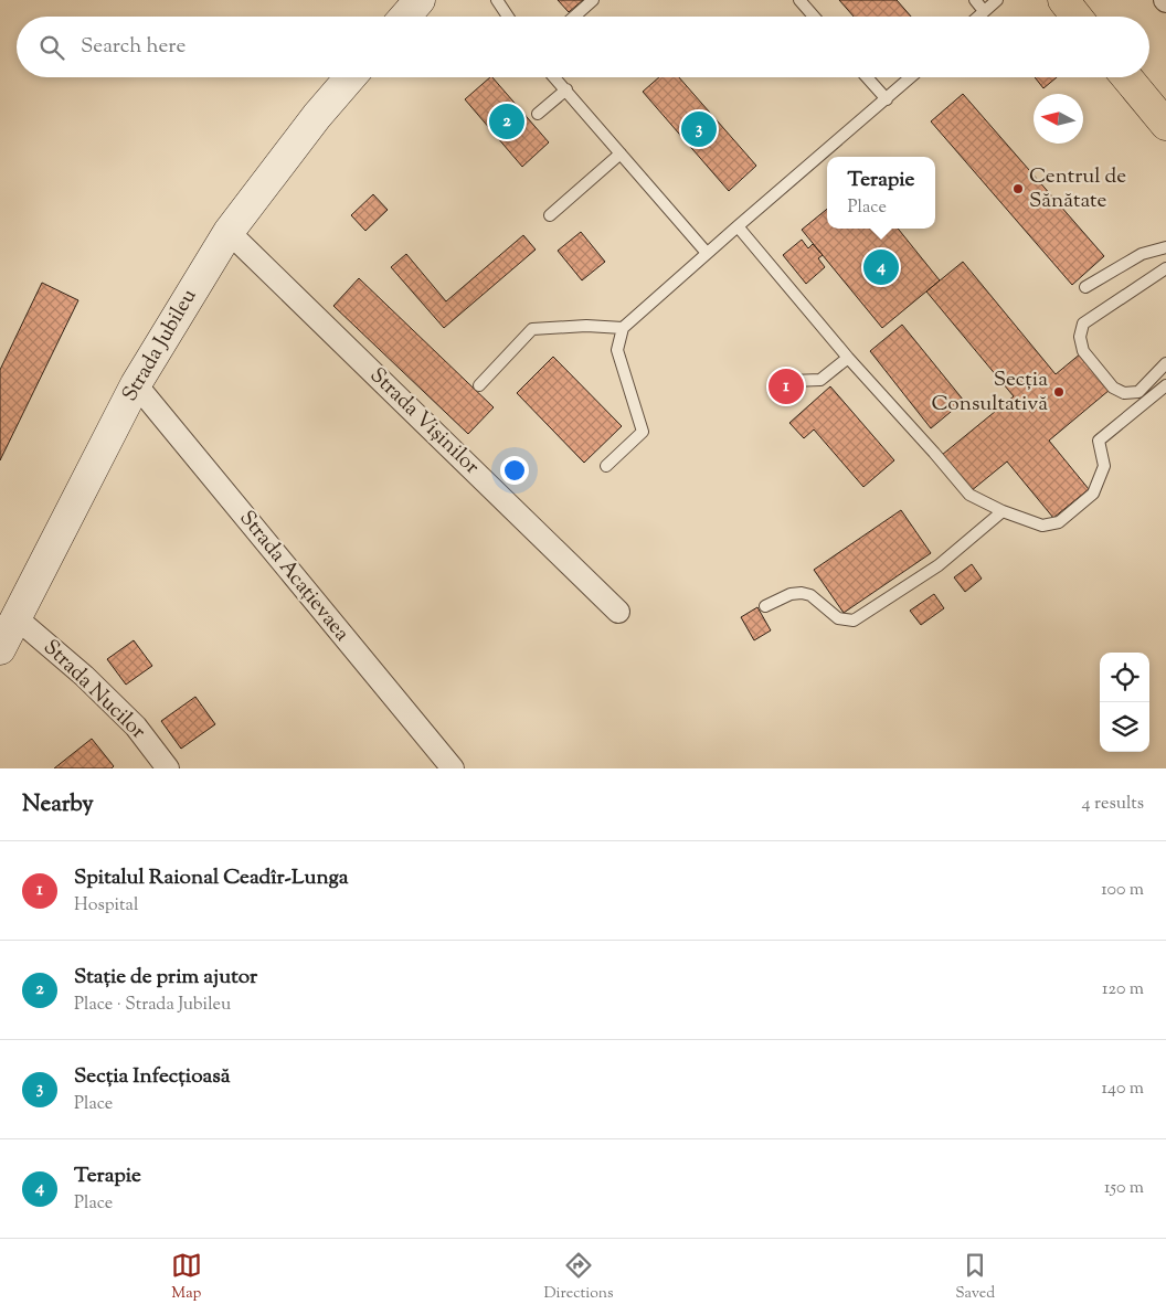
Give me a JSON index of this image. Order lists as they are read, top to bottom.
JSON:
{
  "streets": {
    "main road": ["Strada Jubileu"],
    "street": ["Strada Vișinilor", "Strada Acațievaea", "Strada Nucilor"]
  },
  "crossings": [
    ["Strada Jubileu", "Strada Vișinilor"],
    ["Strada Jubileu", "Strada Acațievaea"],
    ["Strada Jubileu", "Strada Nucilor"]
  ],
  "places": ["Centrul de Sănătate", "Secția Consultativă"],
  "north": "left",
  "page": {
    "search": "Search here",
    "pins": [
      "2",
      "3",
      "4",
      "1"
    ],
    "popup": ["Terapie", "Place"],
    "heading": ["Nearby", "4 results"],
    "list": [
      {
        "mark": "1",
        "name": "Spitalul Raional Ceadîr-Lunga",
        "note": "Hospital",
        "value": "100 m"
      },
      {
        "mark": "2",
        "name": "Stație de prim ajutor",
        "note": "Place · Strada Jubileu",
        "value": "120 m"
      },
      {
        "mark": "3",
        "name": "Secția Infecțioasă",
        "note": "Place",
        "value": "140 m"
      },
      {
        "mark": "4",
        "name": "Terapie",
        "note": "Place",
        "value": "150 m"
      }
    ],
    "nav": ["Map", "Directions", "Saved"]
  }
}
